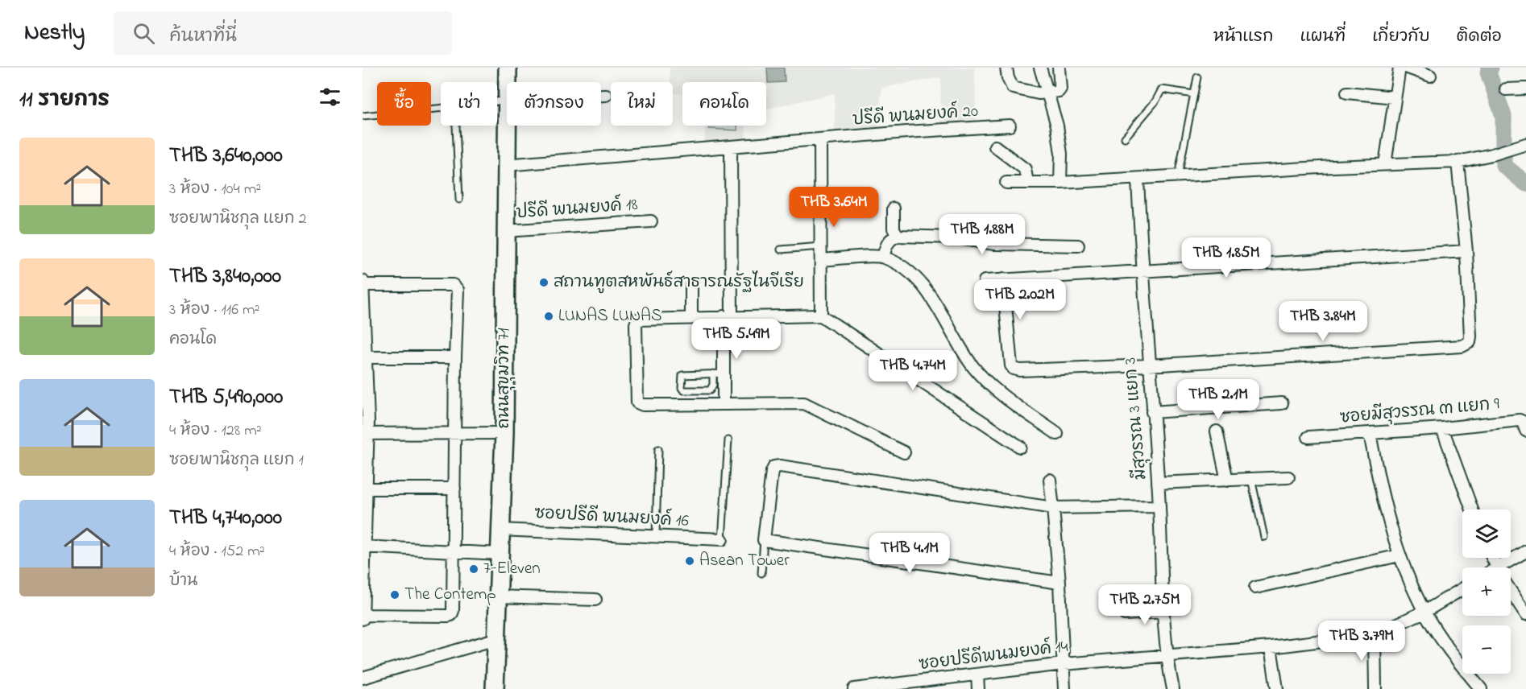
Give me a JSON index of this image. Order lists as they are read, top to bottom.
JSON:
{
  "streets": {
    "main road": ["ถนนสุขุมวิท 71"],
    "street": [
      "ปรีดี พนมยงค์ 20",
      "ปรีดี พนมยงค์ 18",
      "ซอยมีสุวรรณ ๓ แยก 9",
      "มีสุวรรณ 3 แยก 3",
      "ซอยปรีดี พนมยงค์ 16",
      "ซอยปรีดีพนมยงค์ 14"
    ]
  },
  "crossings": [
    ["ปรีดี พนมยงค์ 20", "ถนนสุขุมวิท 71"],
    ["ปรีดี พนมยงค์ 18", "ถนนสุขุมวิท 71"],
    ["ถนนสุขุมวิท 71", "ซอยปรีดี พนมยงค์ 16"],
    ["มีสุวรรณ 3 แยก 3", "ซอยปรีดีพนมยงค์ 14"]
  ],
  "places": [
    "สถานทูตสหพันธ์สาธารณรัฐไนจีเรีย",
    "LUNAS LUNAS",
    "Asean Tower",
    "7-Eleven",
    "The Contemp"
  ],
  "page": {
    "header": "Nestly",
    "search": "ค้นหาที่นี่",
    "nav": [
      "หน้าแรก",
      "แผนที่",
      "เกี่ยวกับ",
      "ติดต่อ"
    ],
    "heading": "11 รายการ",
    "chip": [
      "ซื้อ",
      "เช่า",
      "ตัวกรอง",
      "ใหม่",
      "คอนโด"
    ],
    "list": [
      {
        "name": "THB 3,640,000",
        "note": "3 ห้อง · 104 m² · ซอยพานิชกุล แยก 2"
      },
      {
        "name": "THB 3,840,000",
        "note": "3 ห้อง · 116 m² · คอนโด"
      },
      {
        "name": "THB 5,490,000",
        "note": "4 ห้อง · 128 m² · ซอยพานิชกุล แยก 1"
      },
      {
        "name": "THB 4,740,000",
        "note": "4 ห้อง · 152 m² · บ้าน"
      }
    ],
    "price": [
      "THB 3.64M",
      "THB 1.88M",
      "THB 1.85M",
      "THB 2.02M",
      "THB 3.84M",
      "THB 5.49M",
      "THB 4.74M",
      "THB 2.1M",
      "THB 4.1M",
      "THB 2.75M",
      "THB 3.79M"
    ],
    "map_buttons": ["+", "−"]
  }
}
